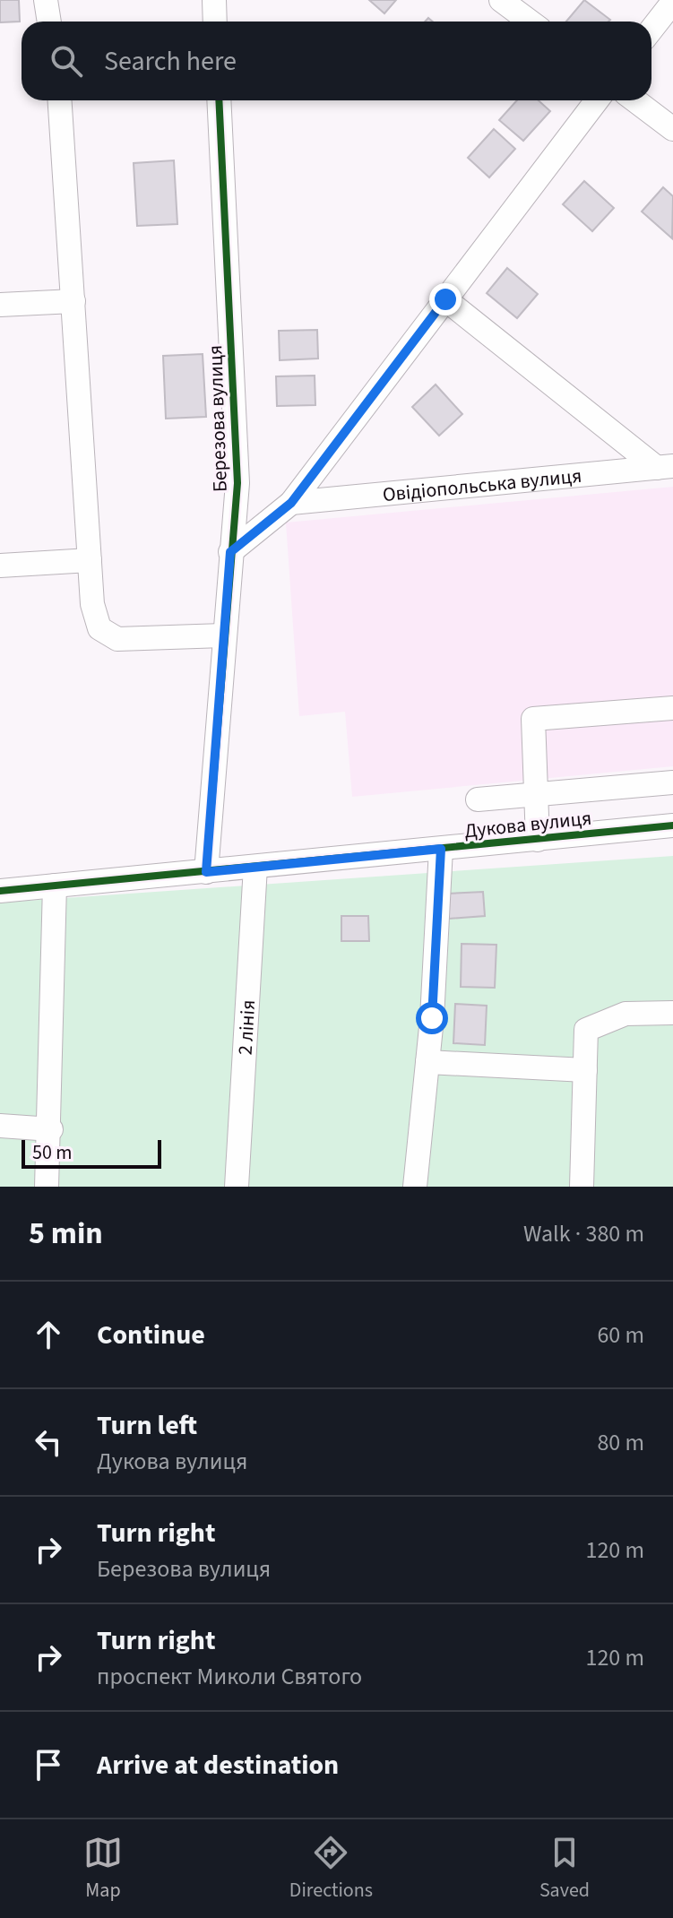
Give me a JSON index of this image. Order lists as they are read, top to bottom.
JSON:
{
  "streets": {
    "street": [
      "Березова вулиця",
      "Овідіопольська вулиця",
      "Дукова вулиця",
      "2 лінія"
    ]
  },
  "crossings": [
    ["Березова вулиця", "Дукова вулиця"],
    ["Дукова вулиця", "2 лінія"]
  ],
  "scale_bar": "50 m",
  "page": {
    "search": "Search here",
    "scale": "50 m",
    "heading": ["5 min", "Walk · 380 m"],
    "list": [
      ["Continue", "60 m"],
      ["Turn left", "Дукова вулиця", "80 m"],
      ["Turn right", "Березова вулиця", "120 m"],
      ["Turn right", "проспект Миколи Святого", "120 m"],
      "Arrive at destination"
    ],
    "nav": ["Map", "Directions", "Saved"]
  }
}
